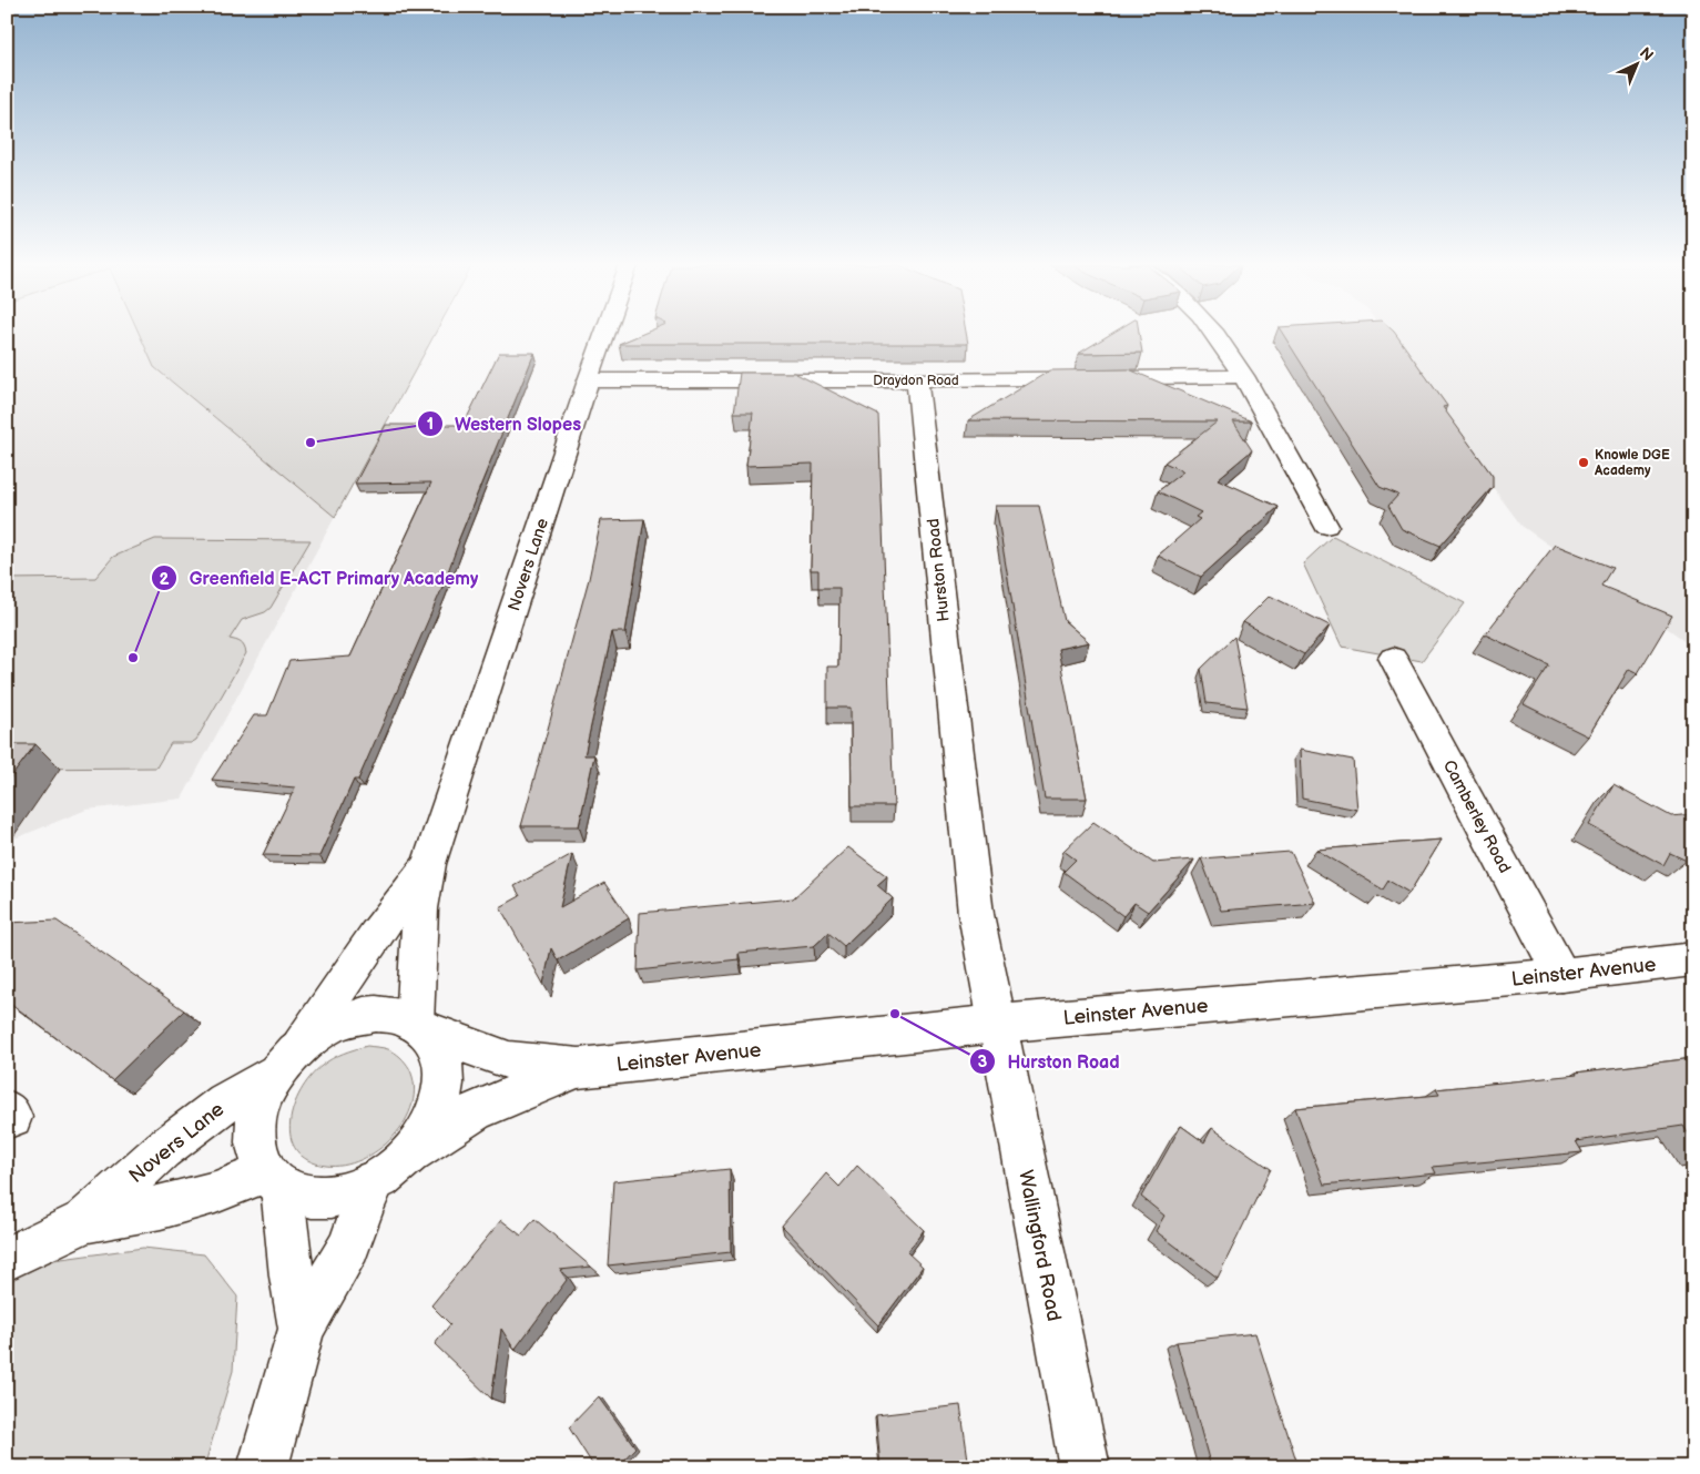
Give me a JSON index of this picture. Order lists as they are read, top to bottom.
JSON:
{
  "streets": {
    "street": [
      "Draydon Road",
      "Novers Lane",
      "Hurston Road",
      "Camberley Road",
      "Leinster Avenue",
      "Wallingford Road"
    ]
  },
  "crossings": [
    ["Draydon Road", "Novers Lane"],
    ["Draydon Road", "Hurston Road"],
    ["Novers Lane", "Leinster Avenue"],
    ["Hurston Road", "Leinster Avenue"],
    ["Hurston Road", "Wallingford Road"],
    ["Camberley Road", "Leinster Avenue"],
    ["Leinster Avenue", "Wallingford Road"]
  ],
  "places": [
    "Western Slopes",
    "Knowle DGE Academy",
    "Greenfield E-ACT Primary Academy",
    "Hurston Road"
  ],
  "north": "top right"
}
